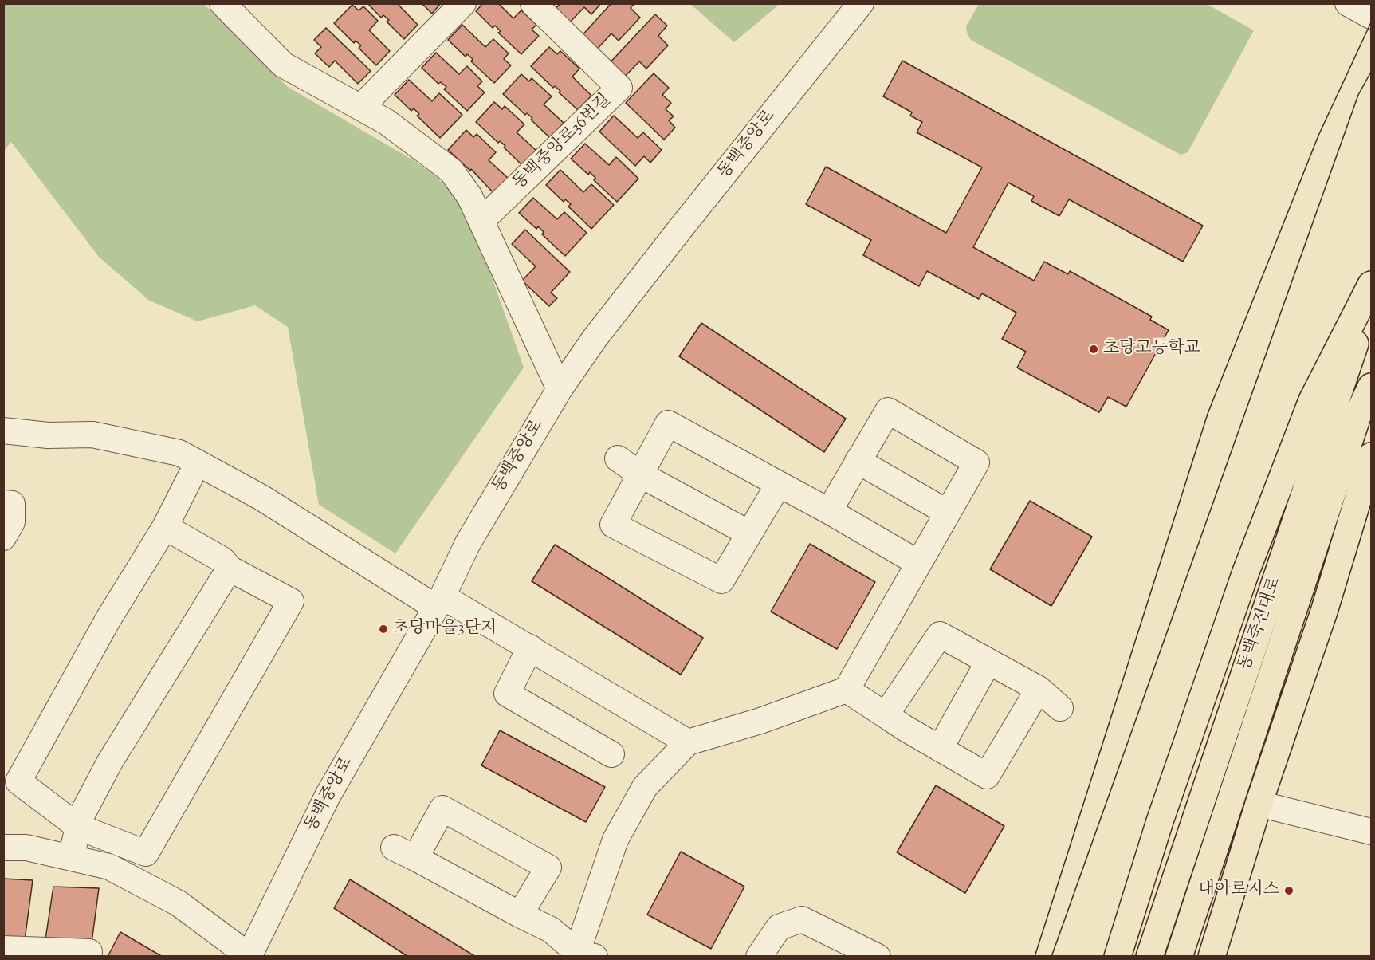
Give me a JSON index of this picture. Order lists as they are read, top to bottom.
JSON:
{
  "streets": {
    "main road": ["동백죽전대로"],
    "street": ["동백중앙로36번길", "동백중앙로"]
  },
  "places": ["초당고등학교", "초당마을3단지", "대아로지스"]
}
